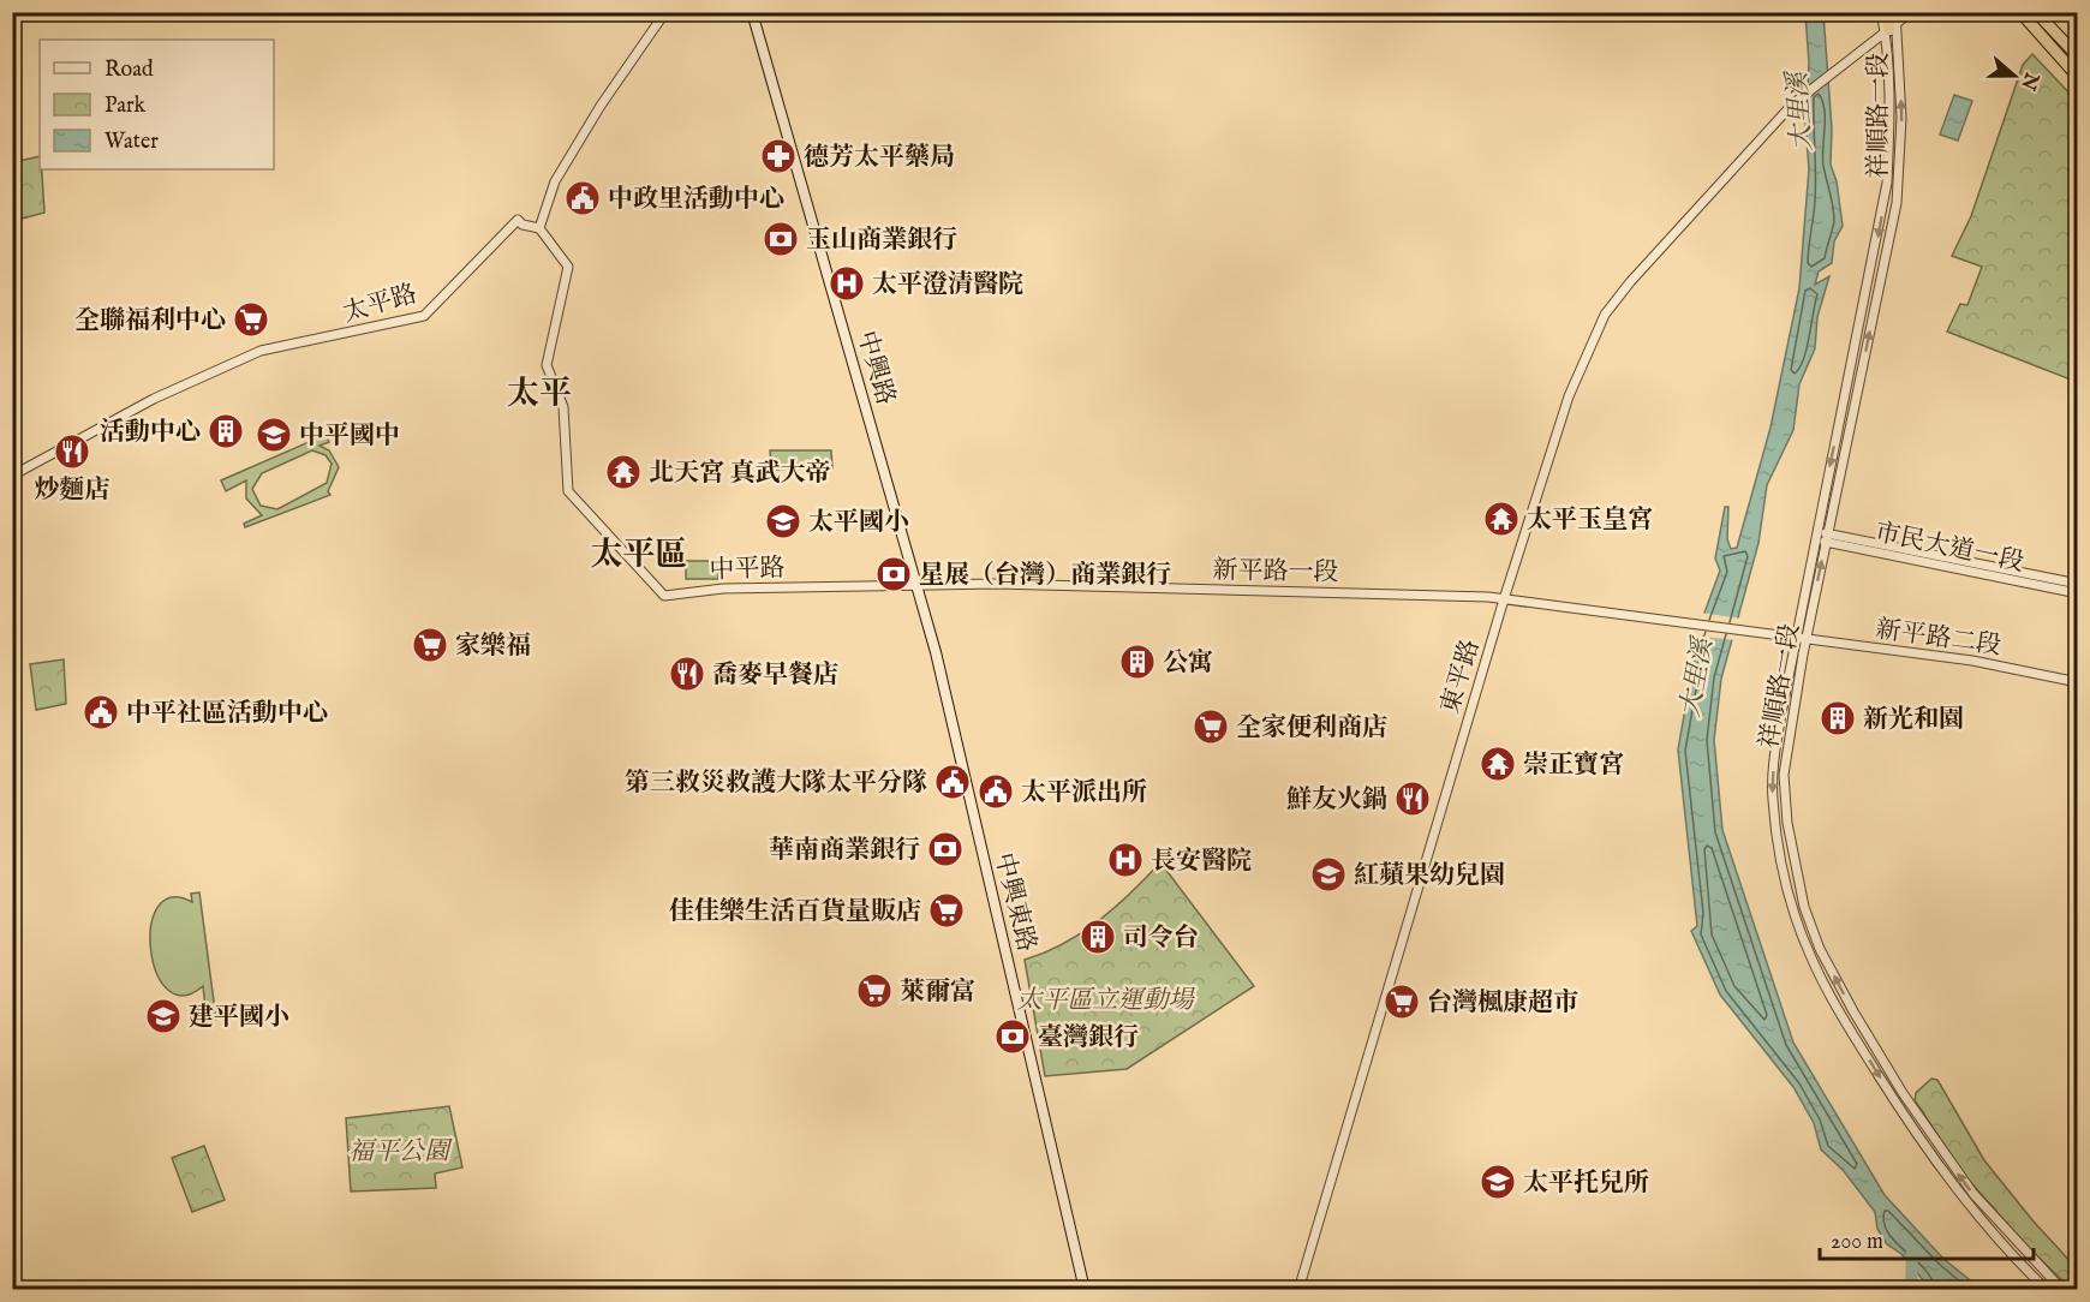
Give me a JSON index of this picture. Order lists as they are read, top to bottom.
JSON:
{
  "streets": {
    "main road": ["中興路", "中興東路"],
    "street": [
      "祥順路一段",
      "太平路",
      "市民大道一段",
      "中平路",
      "新平路一段",
      "新平路二段",
      "東平路"
    ]
  },
  "crossings": [
    ["祥順路一段", "市民大道一段"],
    ["祥順路一段", "新平路一段"],
    ["祥順路一段", "新平路二段"],
    ["祥順路一段", "東平路"],
    ["太平路", "中平路"],
    ["中興路", "新平路一段"],
    ["中興路", "中興東路"],
    ["中平路", "新平路一段"],
    ["新平路一段", "新平路二段"],
    ["新平路一段", "東平路"]
  ],
  "districts": ["太平", "太平區"],
  "water": ["大里溪"],
  "parks": ["太平區立運動場", "福平公園"],
  "places": {
    "pharmacy": ["德芳太平藥局"],
    "public building": [
      "中政里活動中心",
      "中平社區活動中心",
      "第三救災救護大隊太平分隊",
      "太平派出所"
    ],
    "bank": [
      "玉山商業銀行",
      "星展（台灣）商業銀行",
      "華南商業銀行",
      "臺灣銀行"
    ],
    "hospital": ["太平澄清醫院", "長安醫院"],
    "supermarket": [
      "全聯福利中心",
      "家樂福",
      "全家便利商店",
      "佳佳樂生活百貨量販店",
      "萊爾富",
      "台灣楓康超市"
    ],
    "building": [
      "活動中心",
      "公寓",
      "新光和園",
      "司令台"
    ],
    "school or university": [
      "中平國中",
      "太平國小",
      "紅蘋果幼兒園",
      "建平國小",
      "太平托兒所"
    ],
    "restaurant": ["炒麵店", "喬麥早餐店", "鮮友火鍋"],
    "temple": ["北天宮 真武大帝", "太平玉皇宮", "崇正寶宮"]
  },
  "legend": ["Road", "Park", "Water"],
  "scale_bar": "200 m",
  "north": "right"
}
